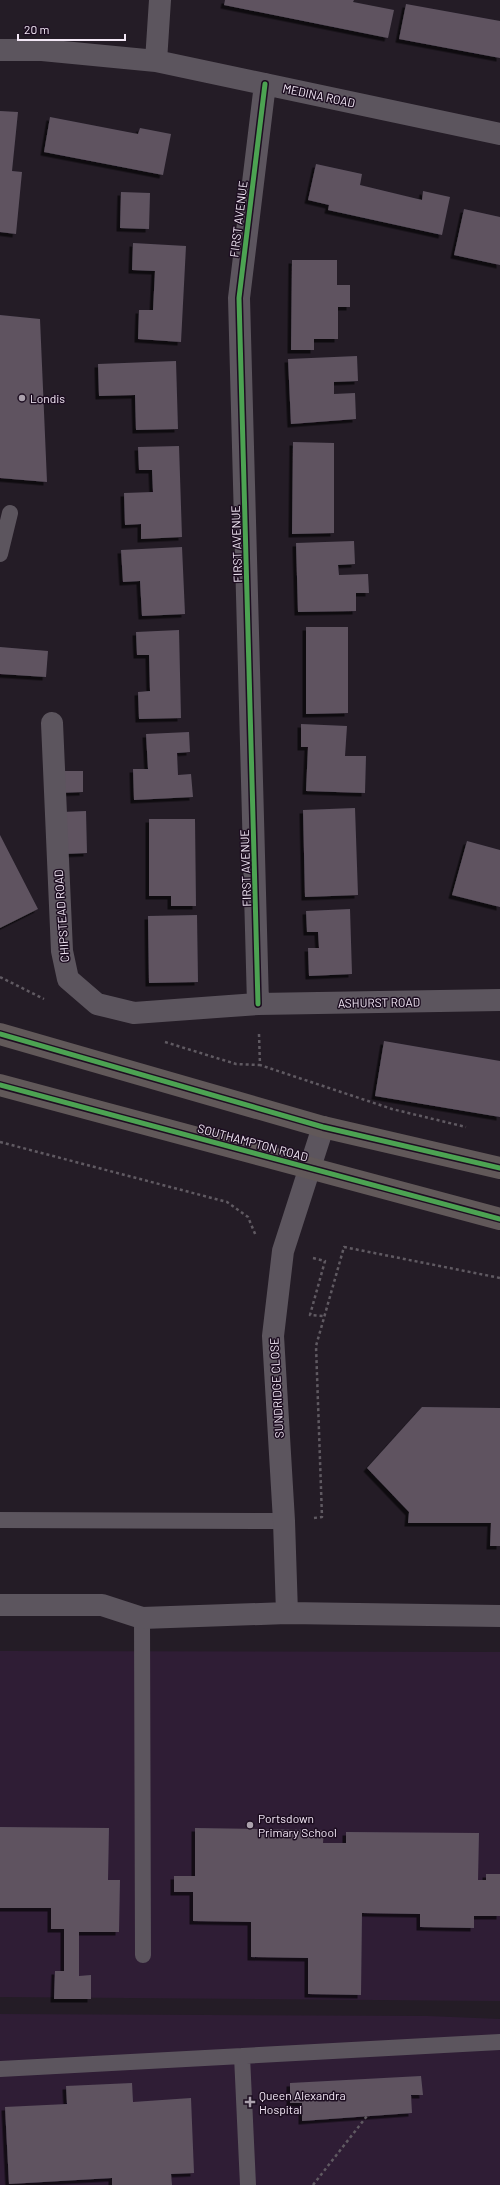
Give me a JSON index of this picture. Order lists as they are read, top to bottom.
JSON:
{
  "streets": {
    "main road": ["SOUTHAMPTON ROAD"],
    "street": [
      "MEDINA ROAD",
      "FIRST AVENUE",
      "CHIPSTEAD ROAD",
      "ASHURST ROAD",
      "SUNDRIDGE CLOSE"
    ]
  },
  "crossings": [
    ["MEDINA ROAD", "FIRST AVENUE"],
    ["FIRST AVENUE", "CHIPSTEAD ROAD"],
    ["FIRST AVENUE", "ASHURST ROAD"],
    ["CHIPSTEAD ROAD", "ASHURST ROAD"],
    ["SOUTHAMPTON ROAD", "SUNDRIDGE CLOSE"]
  ],
  "places": {
    "other": ["Londis", "Portsdown Primary School"],
    "health": ["Queen Alexandra Hospital"]
  },
  "scale_bar": "20 m"
}
